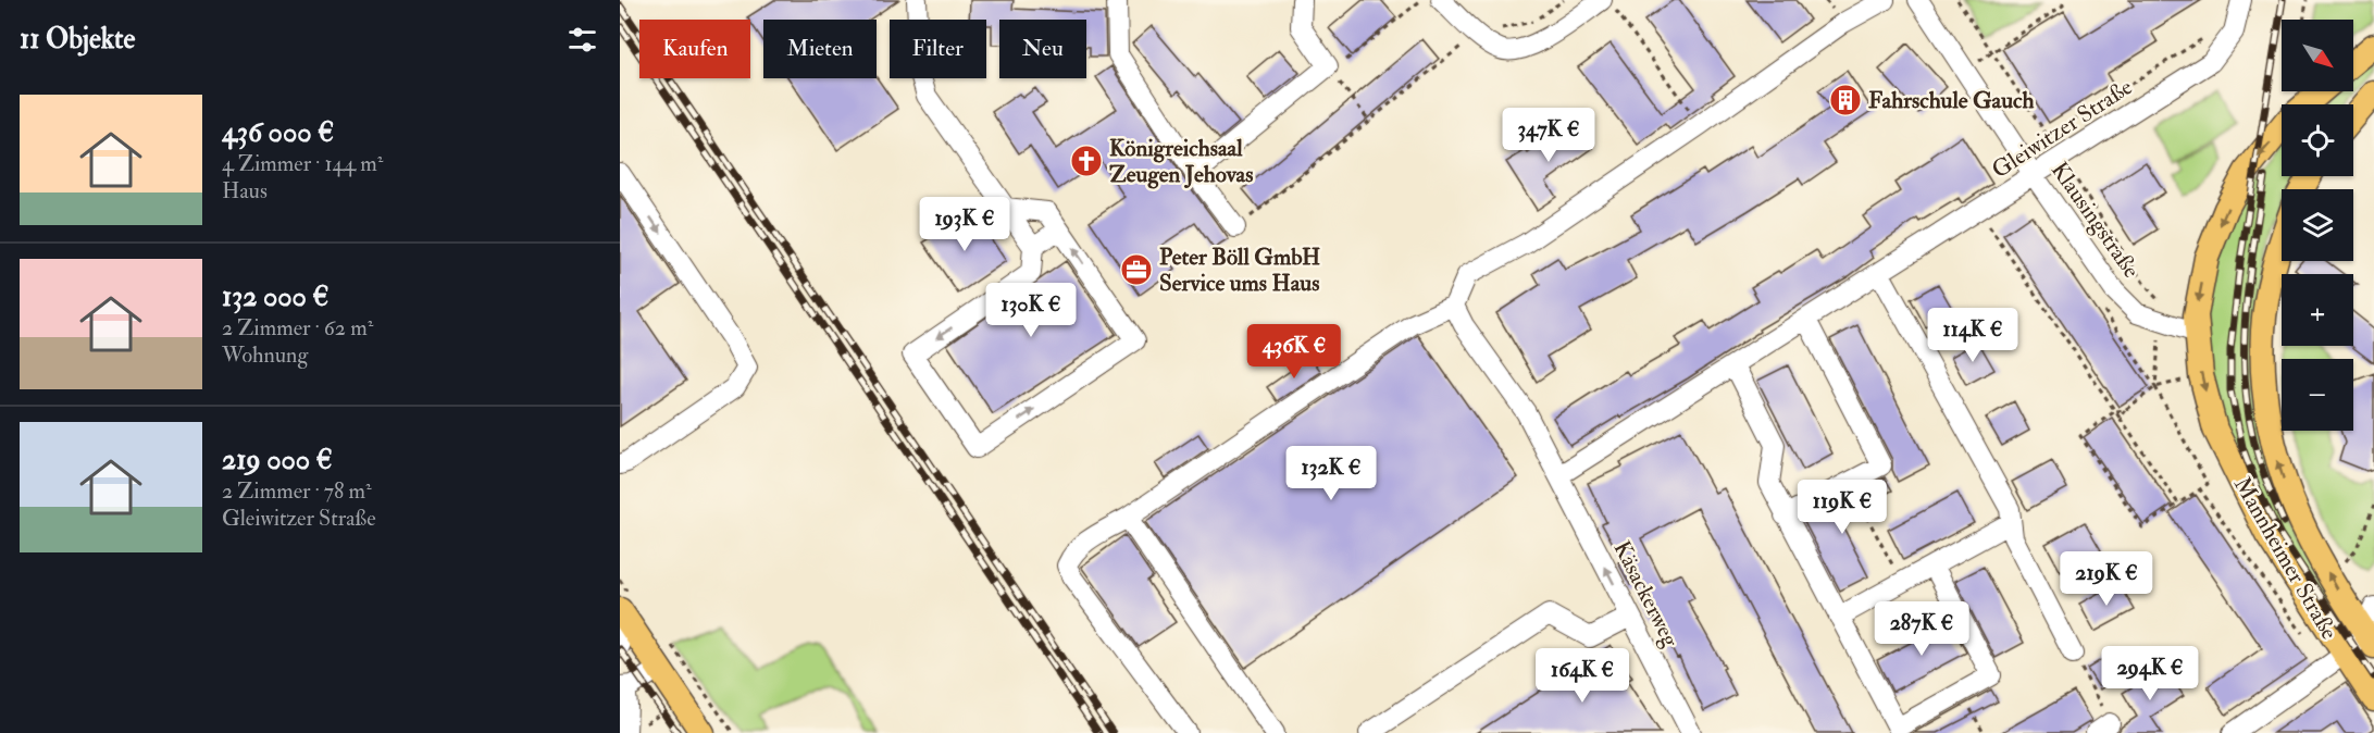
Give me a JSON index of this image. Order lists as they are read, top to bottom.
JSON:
{
  "streets": {
    "main road": ["Mannheimer Straße"],
    "street": ["Gleiwitzer Straße", "Klausingstraße", "Käsackerweg"]
  },
  "crossings": [
    ["Gleiwitzer Straße", "Klausingstraße"],
    ["Gleiwitzer Straße", "Käsackerweg"],
    ["Klausingstraße", "Mannheimer Straße"]
  ],
  "places": {
    "building": ["Fahrschule Gauch"],
    "church": ["Königreichsaal Zeugen Jehovas"],
    "office": ["Peter Böll GmbH Service ums Haus"]
  },
  "north": "bottom right",
  "page": {
    "heading": "11 Objekte",
    "map_buttons": ["+", "−"],
    "chip": [
      "Kaufen",
      "Mieten",
      "Filter",
      "Neu"
    ],
    "list": [
      {
        "name": "436 000 €",
        "note": "4 Zimmer · 144 m² · Haus"
      },
      {
        "name": "132 000 €",
        "note": "2 Zimmer · 62 m² · Wohnung"
      },
      {
        "name": "219 000 €",
        "note": "2 Zimmer · 78 m² · Gleiwitzer Straße"
      }
    ],
    "price": [
      "347K €",
      "193K €",
      "130K €",
      "114K €",
      "436K €",
      "132K €",
      "119K €",
      "219K €",
      "287K €",
      "294K €",
      "164K €"
    ]
  }
}
